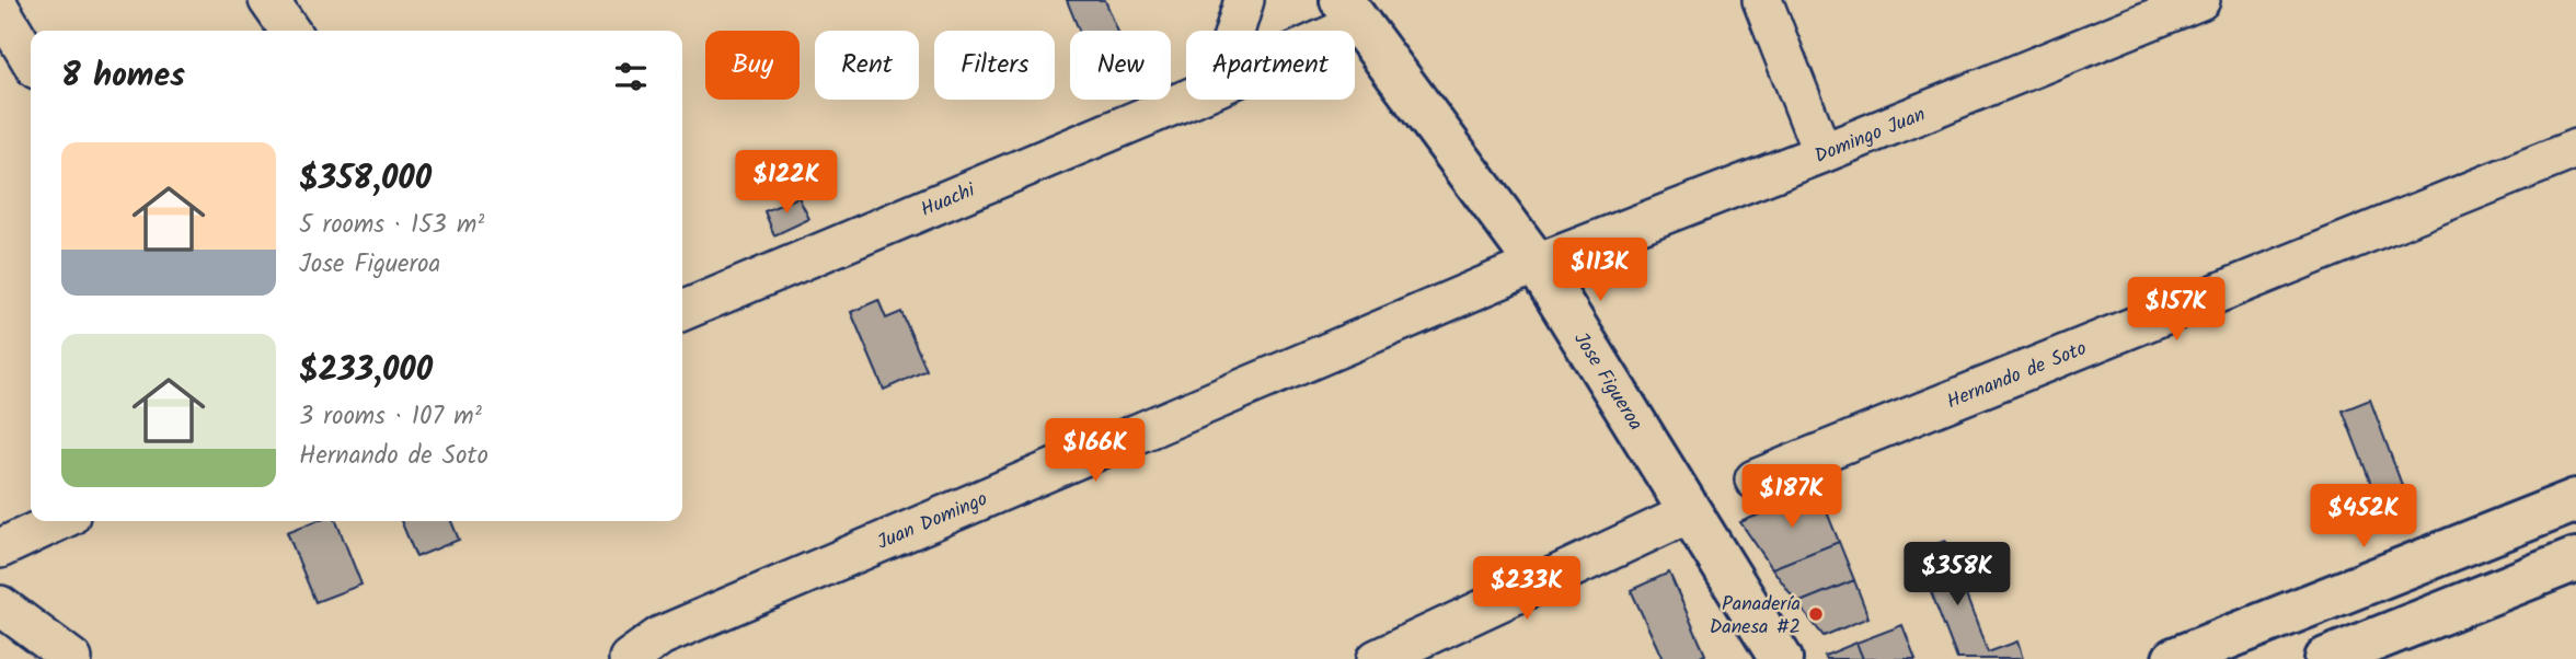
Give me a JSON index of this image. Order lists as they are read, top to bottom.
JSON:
{
  "streets": {
    "street": [
      "Domingo Juan",
      "Huachi",
      "Hernando de Soto",
      "Jose Figueroa",
      "Juan Domingo"
    ]
  },
  "crossings": [
    ["Domingo Juan", "Jose Figueroa"],
    ["Domingo Juan", "Juan Domingo"],
    ["Huachi", "Jose Figueroa"],
    ["Jose Figueroa", "Juan Domingo"]
  ],
  "places": ["Panadería Danesa #2"],
  "page": {
    "chip": [
      "Buy",
      "Rent",
      "Filters",
      "New",
      "Apartment"
    ],
    "heading": "8 homes",
    "list": [
      {
        "name": "$358,000",
        "note": "5 rooms · 153 m² · Jose Figueroa"
      },
      {
        "name": "$233,000",
        "note": "3 rooms · 107 m² · Hernando de Soto"
      }
    ],
    "price": [
      "$122K",
      "$113K",
      "$157K",
      "$166K",
      "$187K",
      "$452K",
      "$358K",
      "$233K"
    ]
  }
}
